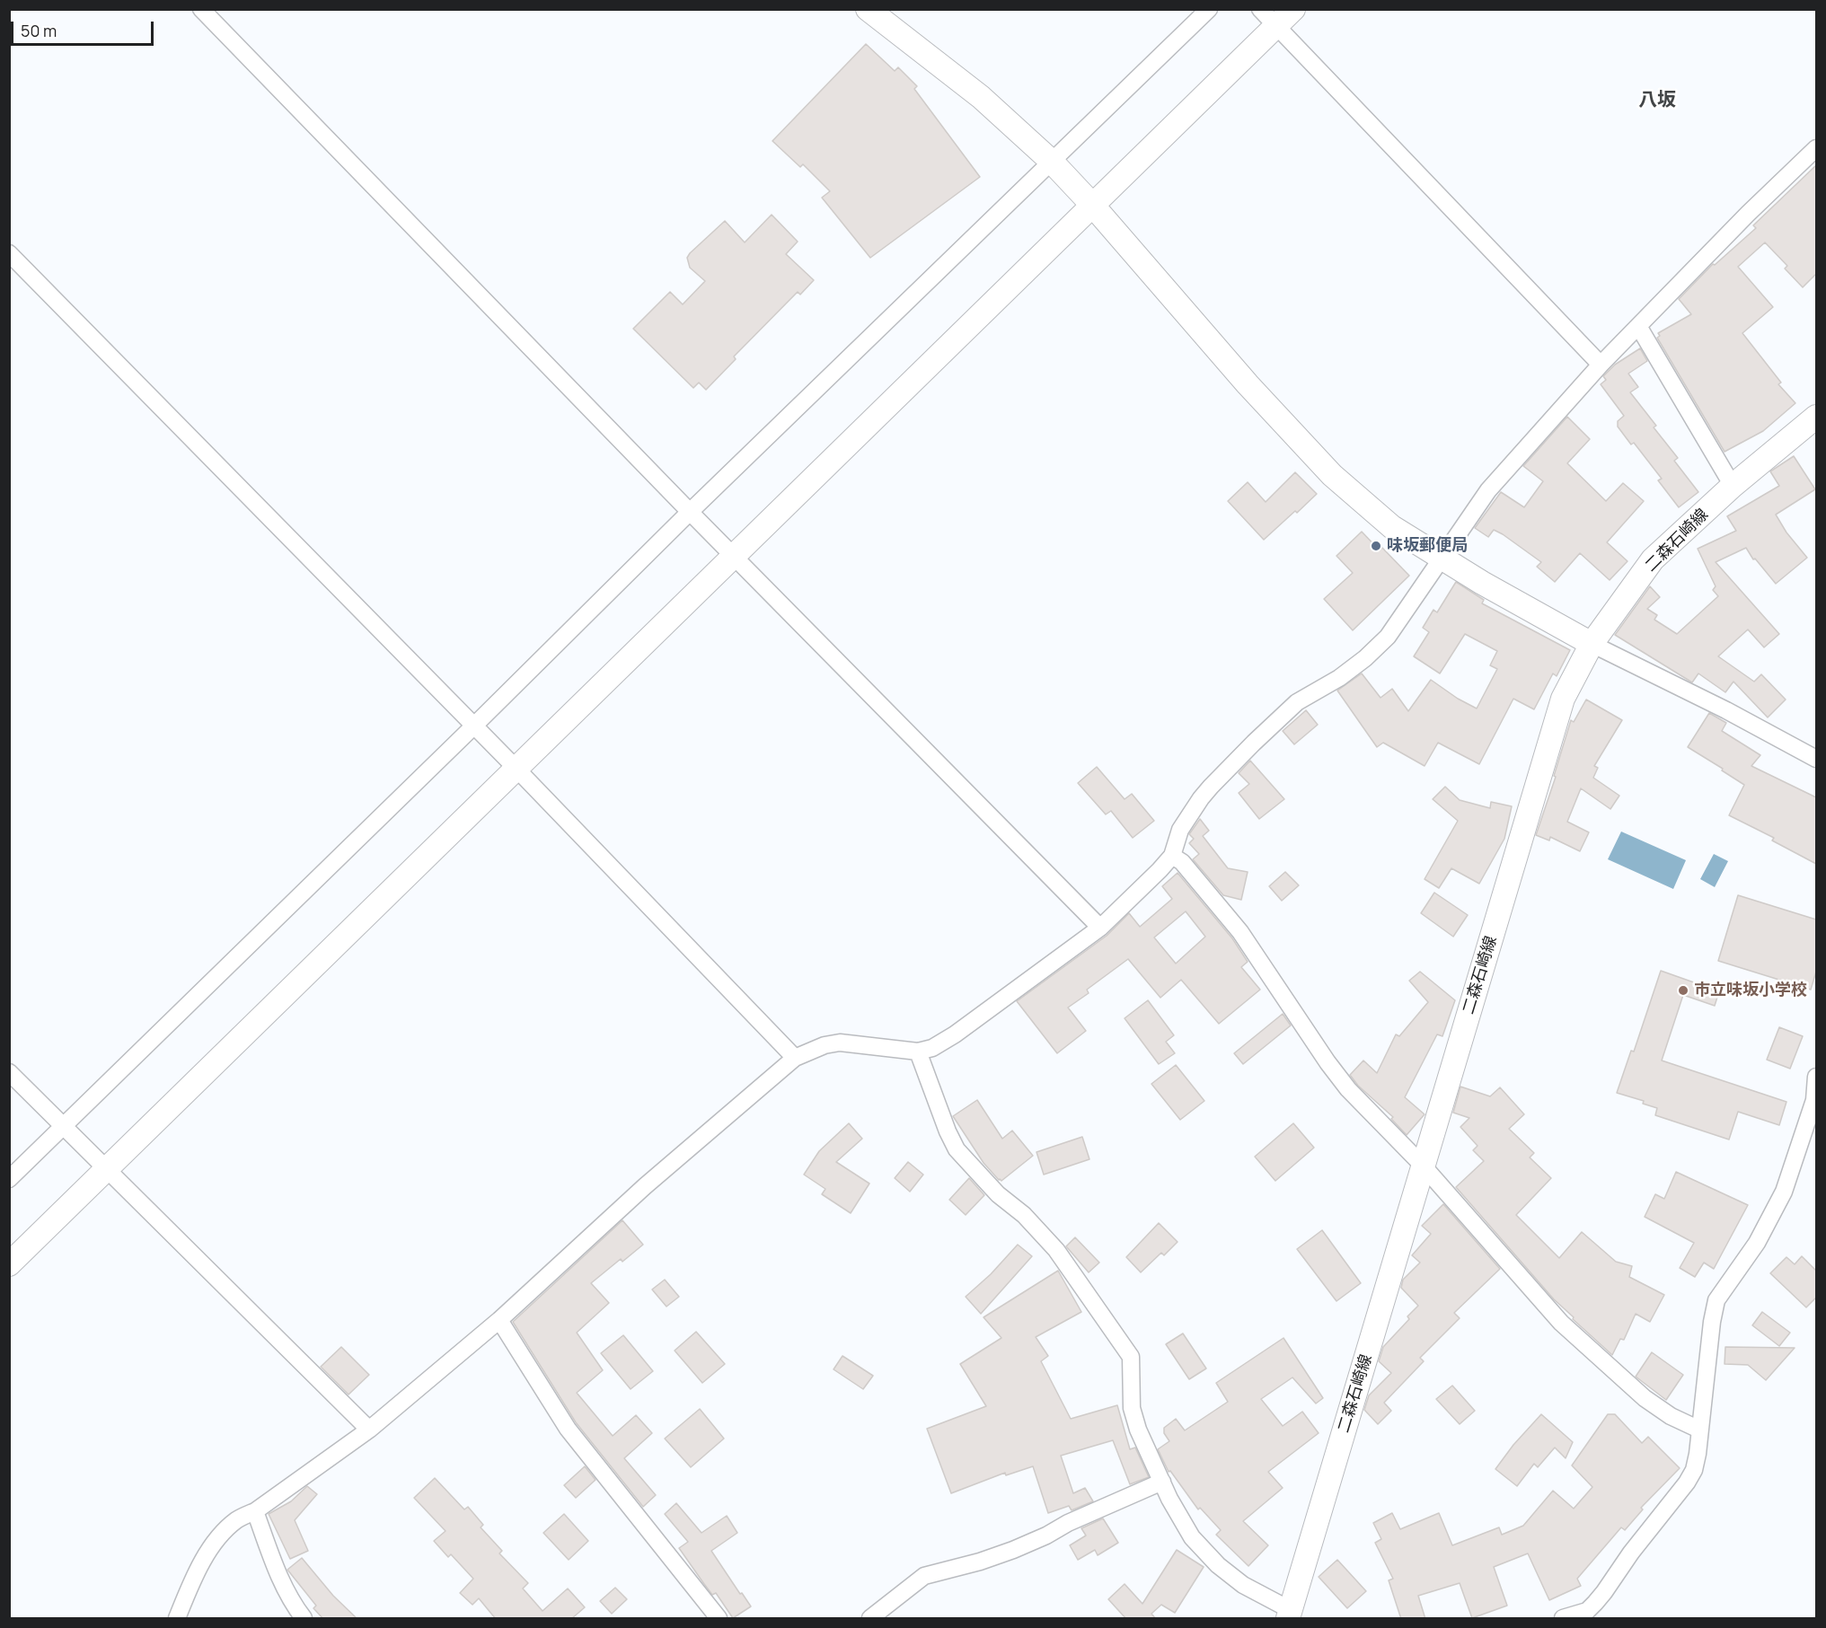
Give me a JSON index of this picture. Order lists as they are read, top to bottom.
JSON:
{
  "streets": {
    "street": ["二森石崎線"]
  },
  "districts": ["八坂"],
  "places": ["味坂郵便局", "市立味坂小学校"],
  "scale_bar": "50 m"
}
